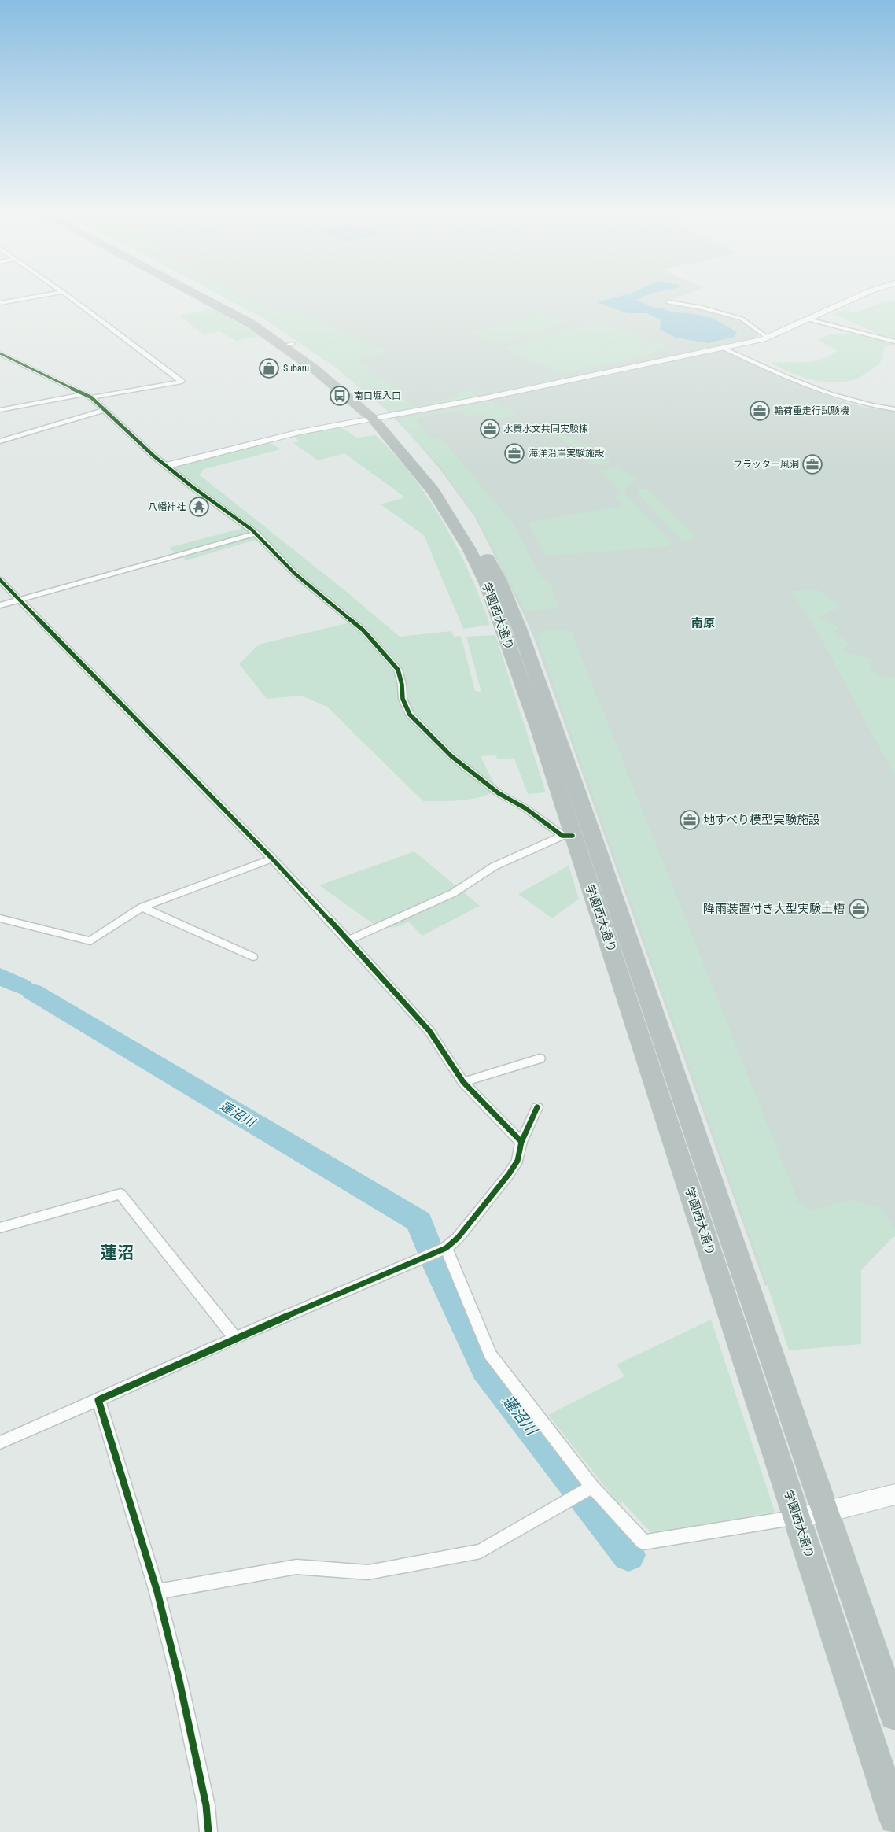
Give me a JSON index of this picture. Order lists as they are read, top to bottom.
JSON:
{
  "streets": {
    "highway": ["学園西大通り"]
  },
  "districts": ["南原", "蓮沼"],
  "water": ["蓮沼川"],
  "places": {
    "shop": ["Subaru"],
    "bus stop": ["南口堀入口"],
    "office": [
      "輪荷重走行試験機",
      "水質水文共同実験棟",
      "海洋沿岸実験施設",
      "フラッター風洞",
      "地すべり模型実験施設",
      "降雨装置付き大型実験土槽"
    ],
    "temple": ["八幡神社"]
  }
}
